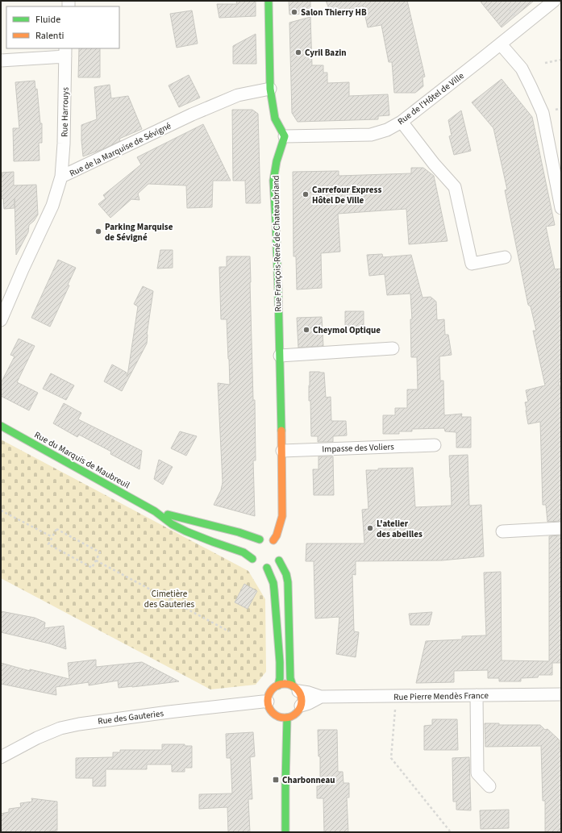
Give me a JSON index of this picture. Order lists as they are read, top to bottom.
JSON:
{
  "streets": {
    "street": [
      "Rue de l'Hôtel de Ville",
      "Rue Harrouys",
      "Rue de la Marquise de Sévigné",
      "Rue François-René de Chateaubriand",
      "Impasse des Voliers",
      "Rue du Marquis de Maubreuil",
      "Rue Pierre Mendès France",
      "Rue des Gauteries"
    ]
  },
  "crossings": [
    ["Rue de l'Hôtel de Ville", "Rue François-René de Chateaubriand"],
    ["Rue Harrouys", "Rue de la Marquise de Sévigné"],
    ["Rue François-René de Chateaubriand", "Impasse des Voliers"],
    ["Rue François-René de Chateaubriand", "Rue du Marquis de Maubreuil"],
    ["Rue Pierre Mendès France", "Rue des Gauteries"]
  ],
  "parks": ["Cimetière des Gauteries"],
  "places": {
    "other": [
      "Salon Thierry HB",
      "Cyril Bazin",
      "Carrefour Express Hôtel De Ville",
      "Parking Marquise de Sévigné",
      "Cheymol Optique",
      "L'atelier des abeilles"
    ],
    "transit": ["Charbonneau"]
  },
  "legend": ["Fluide", "Ralenti"]
}
